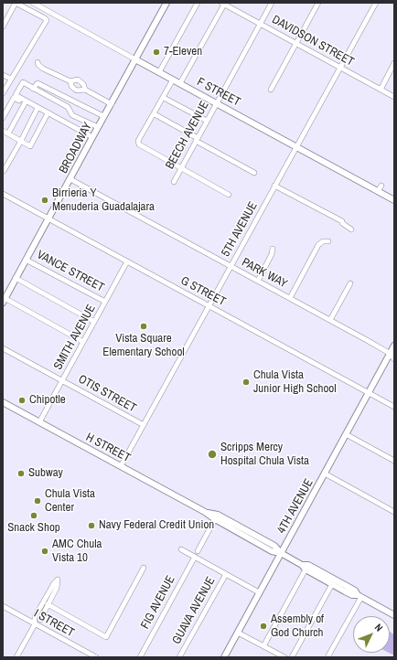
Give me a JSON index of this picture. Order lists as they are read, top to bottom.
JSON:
{
  "streets": {
    "main road": [
      "F STREET",
      "BROADWAY",
      "H STREET",
      "4TH AVENUE"
    ],
    "street": [
      "DAVIDSON STREET",
      "BEECH AVENUE",
      "5TH AVENUE",
      "VANCE STREET",
      "PARK WAY",
      "G STREET",
      "SMITH AVENUE",
      "OTIS STREET",
      "FIG AVENUE",
      "GUAVA AVENUE",
      "I STREET"
    ]
  },
  "crossings": [
    ["DAVIDSON STREET", "BEECH AVENUE"],
    ["DAVIDSON STREET", "5TH AVENUE"],
    ["F STREET", "BEECH AVENUE"],
    ["F STREET", "BROADWAY"],
    ["F STREET", "5TH AVENUE"],
    ["BROADWAY", "VANCE STREET"],
    ["BROADWAY", "PARK WAY"],
    ["BROADWAY", "G STREET"],
    ["5TH AVENUE", "PARK WAY"],
    ["5TH AVENUE", "G STREET"],
    ["5TH AVENUE", "OTIS STREET"],
    ["5TH AVENUE", "H STREET"],
    ["VANCE STREET", "SMITH AVENUE"],
    ["PARK WAY", "4TH AVENUE"],
    ["G STREET", "SMITH AVENUE"],
    ["G STREET", "4TH AVENUE"],
    ["SMITH AVENUE", "OTIS STREET"],
    ["SMITH AVENUE", "H STREET"],
    ["H STREET", "4TH AVENUE"]
  ],
  "places": [
    "7-Eleven",
    "Birrieria Y Menuderia Guadalajara",
    "Vista Square Elementary School",
    "Chula Vista Junior High School",
    "Chipotle",
    "Scripps Mercy Hospital Chula Vista",
    "Subway",
    "Chula Vista Center",
    "Snack Shop",
    "Navy Federal Credit Union",
    "AMC Chula Vista 10",
    "Assembly of God Church"
  ],
  "north": "top right"
}
